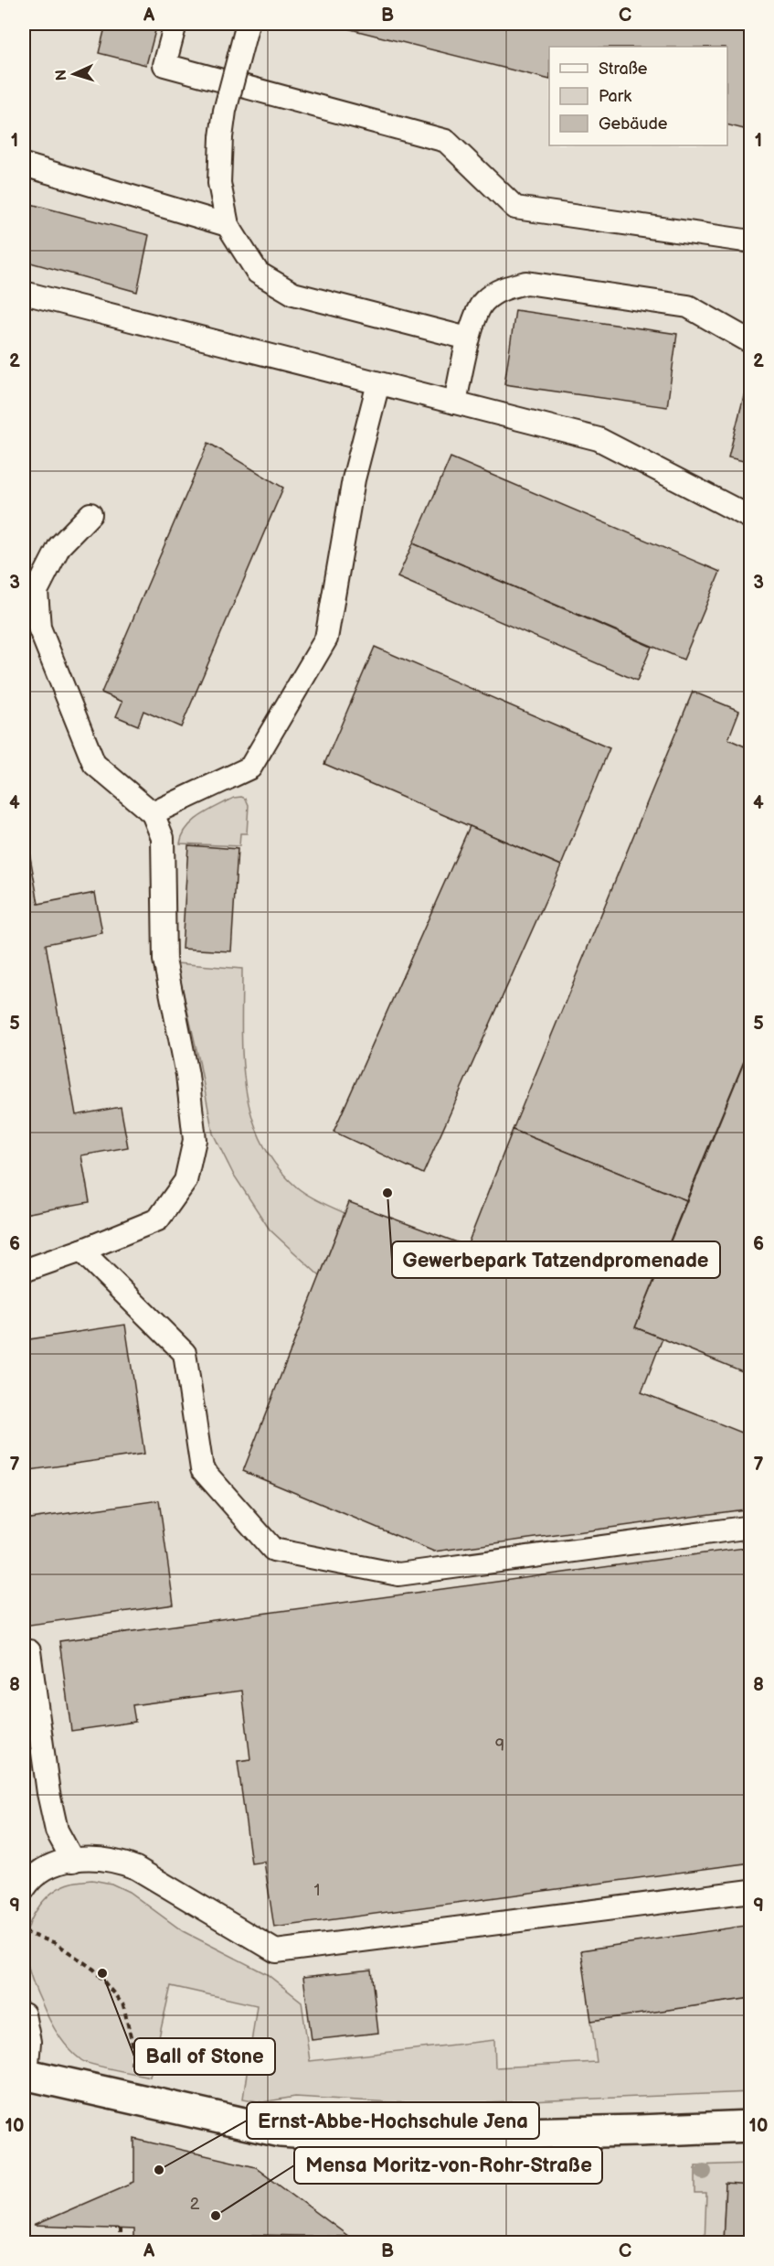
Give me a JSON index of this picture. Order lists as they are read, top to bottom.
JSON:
{
  "places": [
    "Gewerbepark Tatzendpromenade",
    "Ball of Stone",
    "Ernst-Abbe-Hochschule Jena",
    "Mensa Moritz-von-Rohr-Straße"
  ],
  "house_numbers": ["9", "1", "2"],
  "legend": ["Straße", "Park", "Gebäude"],
  "north": "left",
  "grid": {
    "columns": ["A", "B", "C"],
    "rows": [
      "1",
      "2",
      "3",
      "4",
      "5",
      "6",
      "7",
      "8",
      "9",
      "10"
    ]
  }
}
